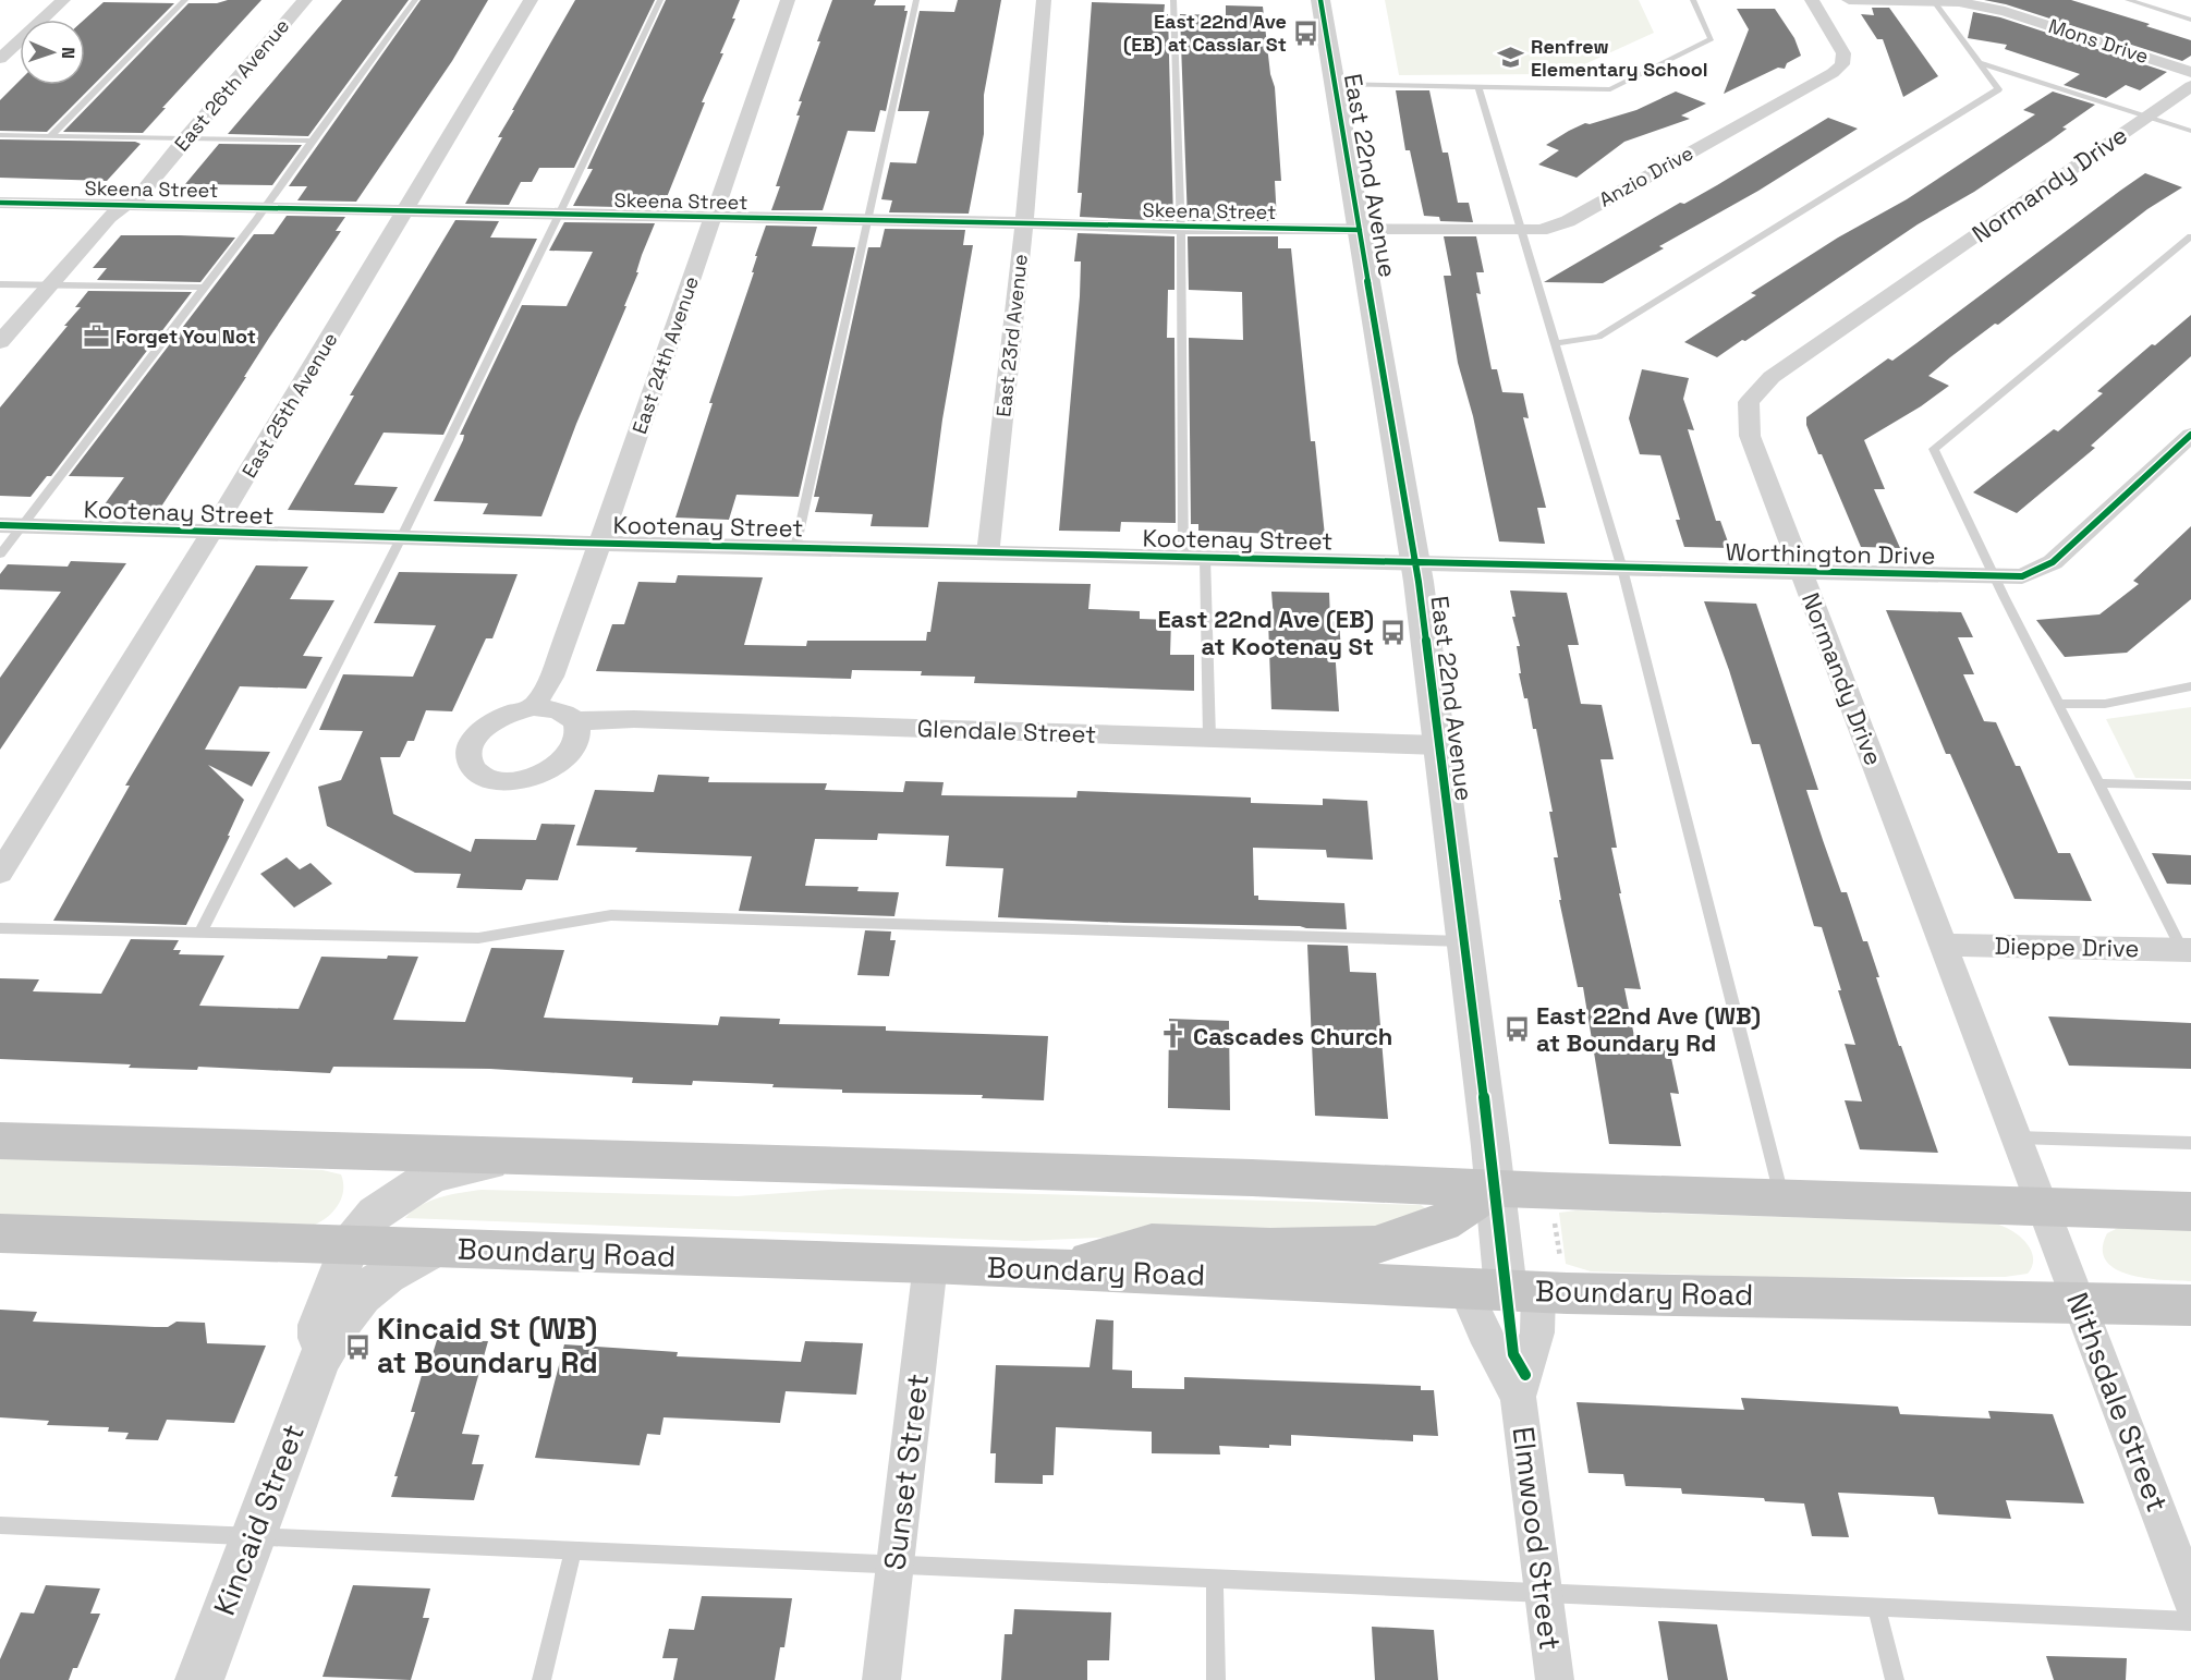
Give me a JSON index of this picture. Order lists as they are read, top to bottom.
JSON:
{
  "streets": {
    "main road": ["Boundary Road"],
    "street": [
      "Mons Drive",
      "East 26th Avenue",
      "East 22nd Avenue",
      "Anzio Drive",
      "Normandy Drive",
      "Skeena Street",
      "East 23rd Avenue",
      "East 24th Avenue",
      "East 25th Avenue",
      "Kootenay Street",
      "Worthington Drive",
      "Glendale Street",
      "Dieppe Drive",
      "Nithsdale Street",
      "Sunset Street",
      "Kincaid Street",
      "Elmwood Street"
    ]
  },
  "crossings": [
    ["East 26th Avenue", "Skeena Street"],
    ["East 22nd Avenue", "Anzio Drive"],
    ["East 22nd Avenue", "Skeena Street"],
    ["East 22nd Avenue", "Kootenay Street"],
    ["East 22nd Avenue", "Worthington Drive"],
    ["East 22nd Avenue", "Glendale Street"],
    ["East 22nd Avenue", "Boundary Road"],
    ["East 22nd Avenue", "Elmwood Street"],
    ["Anzio Drive", "Skeena Street"],
    ["Normandy Drive", "Worthington Drive"],
    ["Normandy Drive", "Dieppe Drive"],
    ["Normandy Drive", "Nithsdale Street"],
    ["Skeena Street", "East 23rd Avenue"],
    ["Skeena Street", "East 24th Avenue"],
    ["Skeena Street", "East 25th Avenue"],
    ["East 23rd Avenue", "Kootenay Street"],
    ["East 24th Avenue", "Kootenay Street"],
    ["East 24th Avenue", "Glendale Street"],
    ["East 25th Avenue", "Kootenay Street"],
    ["Kootenay Street", "Worthington Drive"],
    ["Boundary Road", "Nithsdale Street"],
    ["Boundary Road", "Sunset Street"],
    ["Boundary Road", "Kincaid Street"],
    ["Boundary Road", "Elmwood Street"]
  ],
  "places": {
    "bus stop": [
      "East 22nd Ave (EB) at Cassiar St",
      "East 22nd Ave (EB) at Kootenay St",
      "East 22nd Ave (WB) at Boundary Rd",
      "Kincaid St (WB) at Boundary Rd"
    ],
    "school or university": ["Renfrew Elementary School"],
    "office": ["Forget You Not"],
    "church": ["Cascades Church"]
  },
  "north": "right"
}
